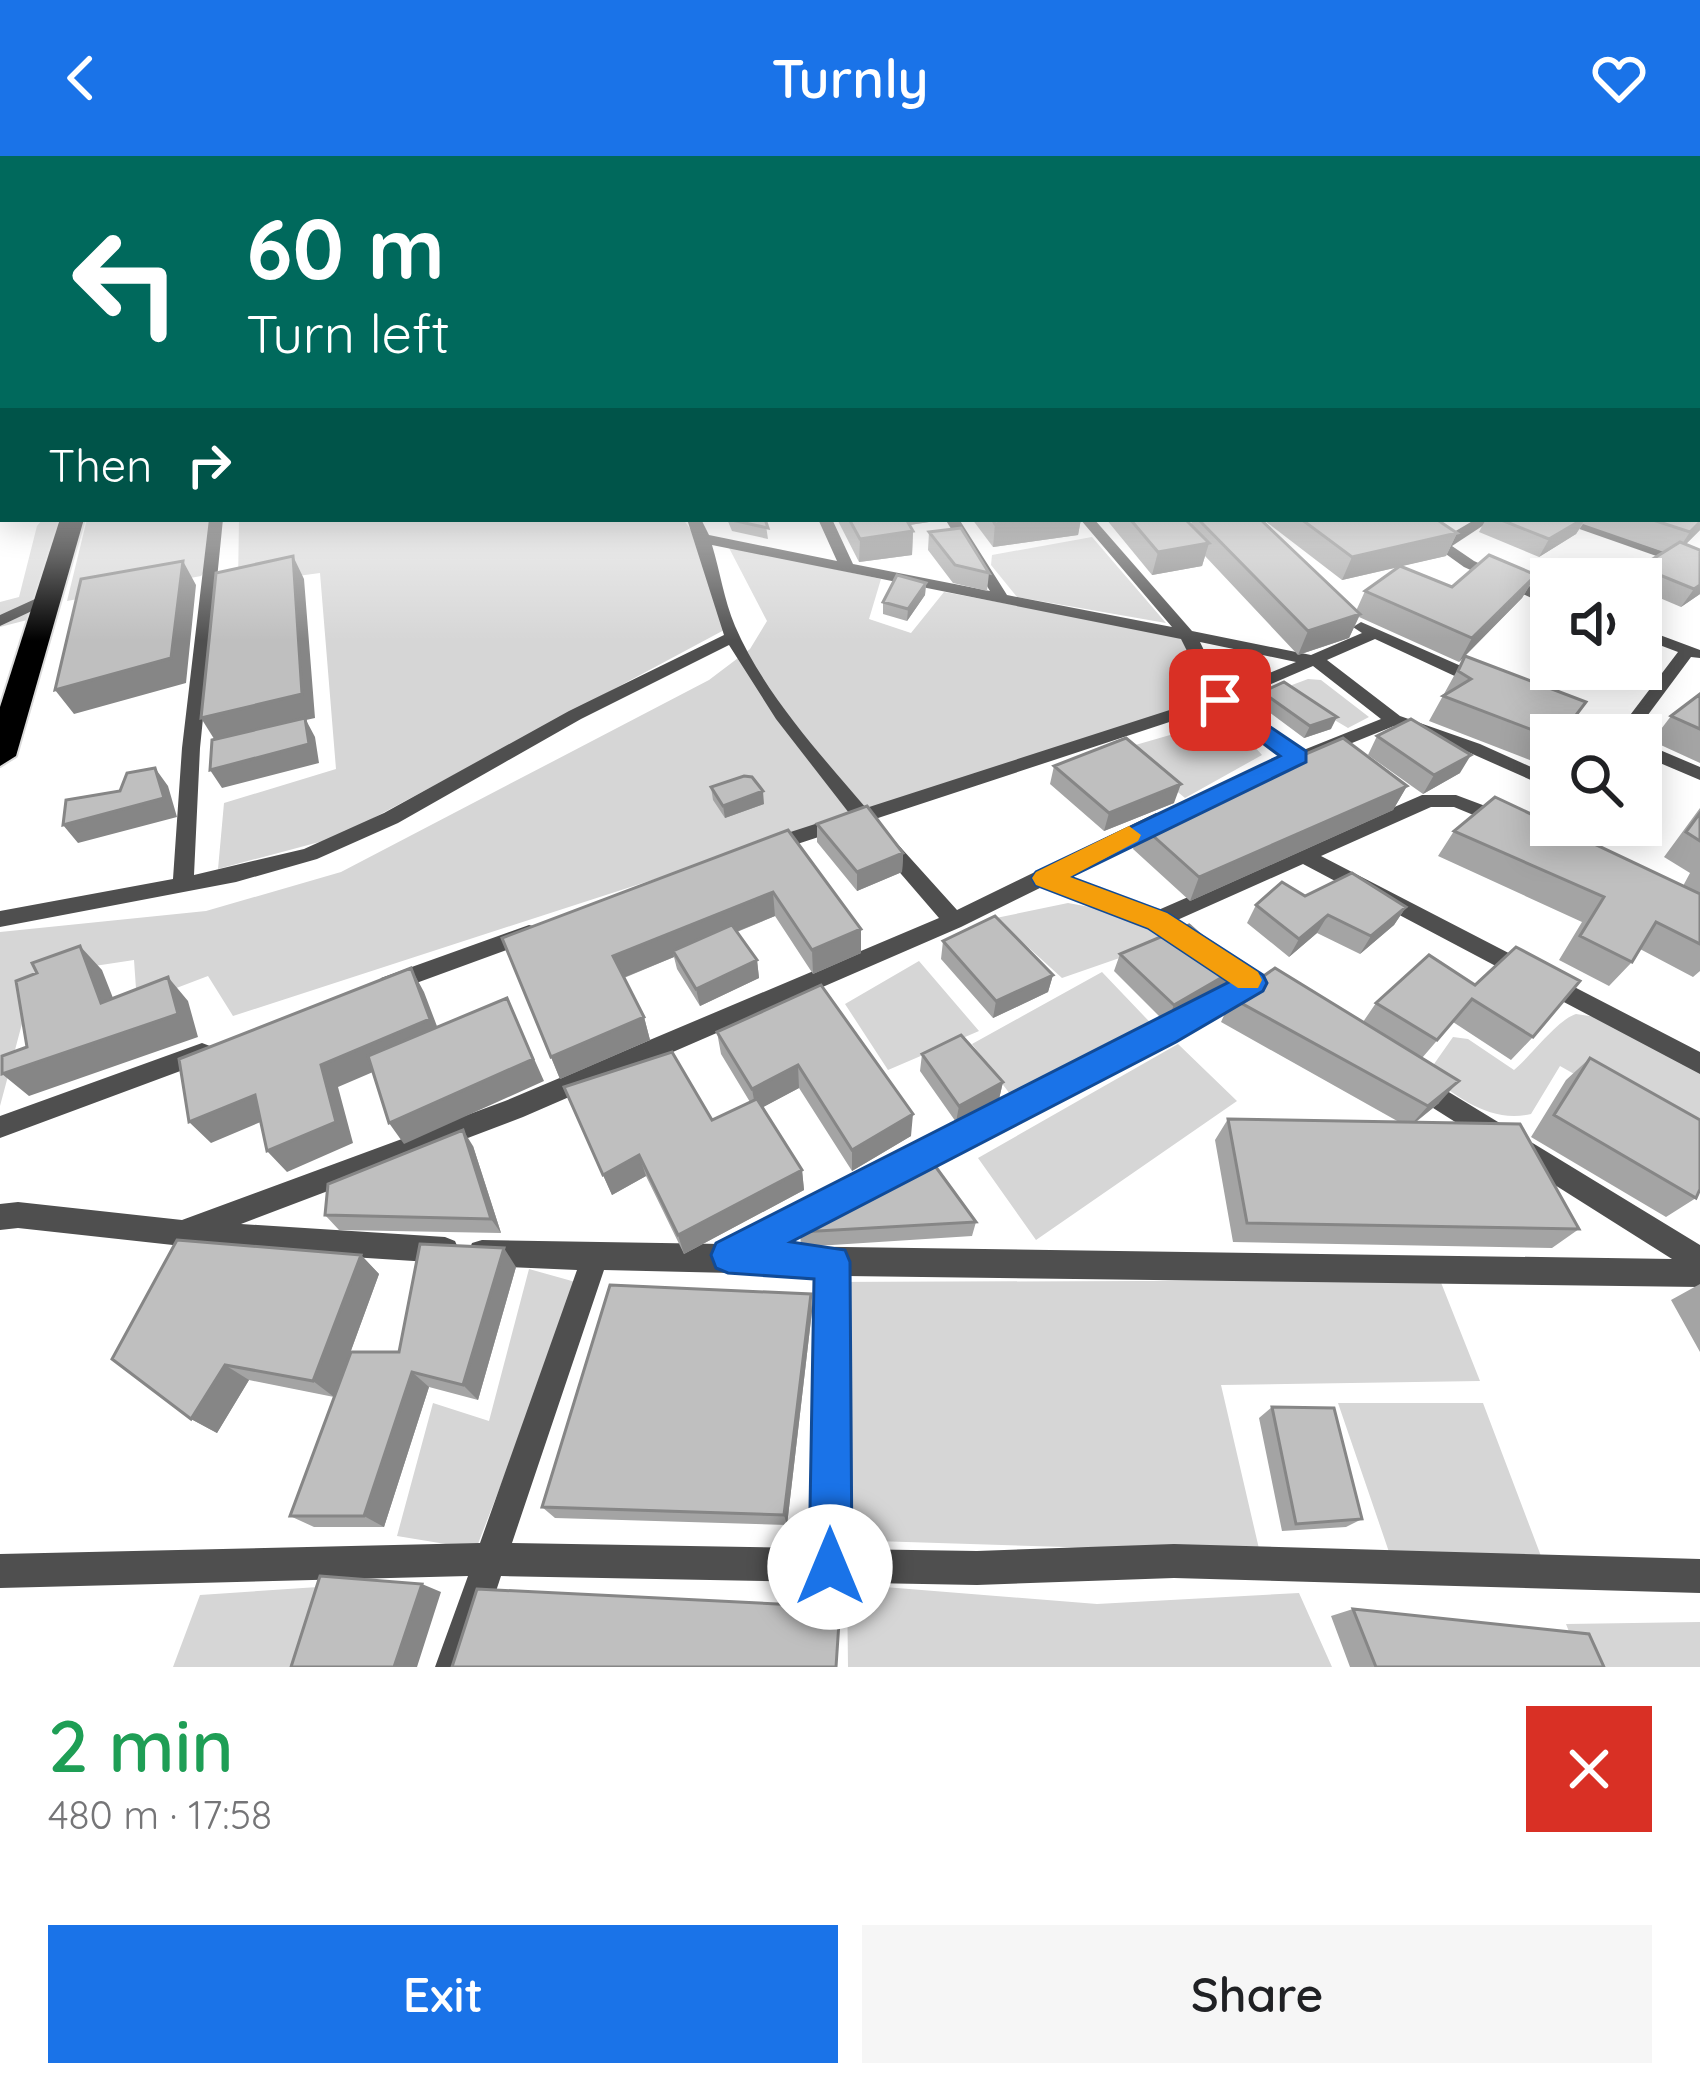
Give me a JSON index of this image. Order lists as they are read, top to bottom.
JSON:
{
  "page": {
    "header": "Turnly",
    "turn": ["60 m", "Turn left"],
    "then": "Then",
    "heading": ["2 min", "480 m · 17:58"],
    "buttons": ["Exit", "Share"]
  }
}
